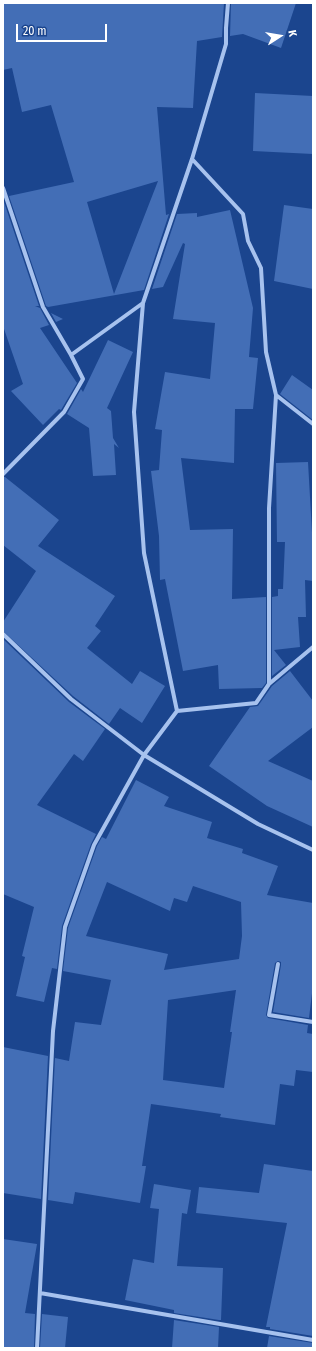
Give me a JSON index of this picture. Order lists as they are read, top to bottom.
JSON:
{
  "scale_bar": "20 m",
  "north": "right"
}
